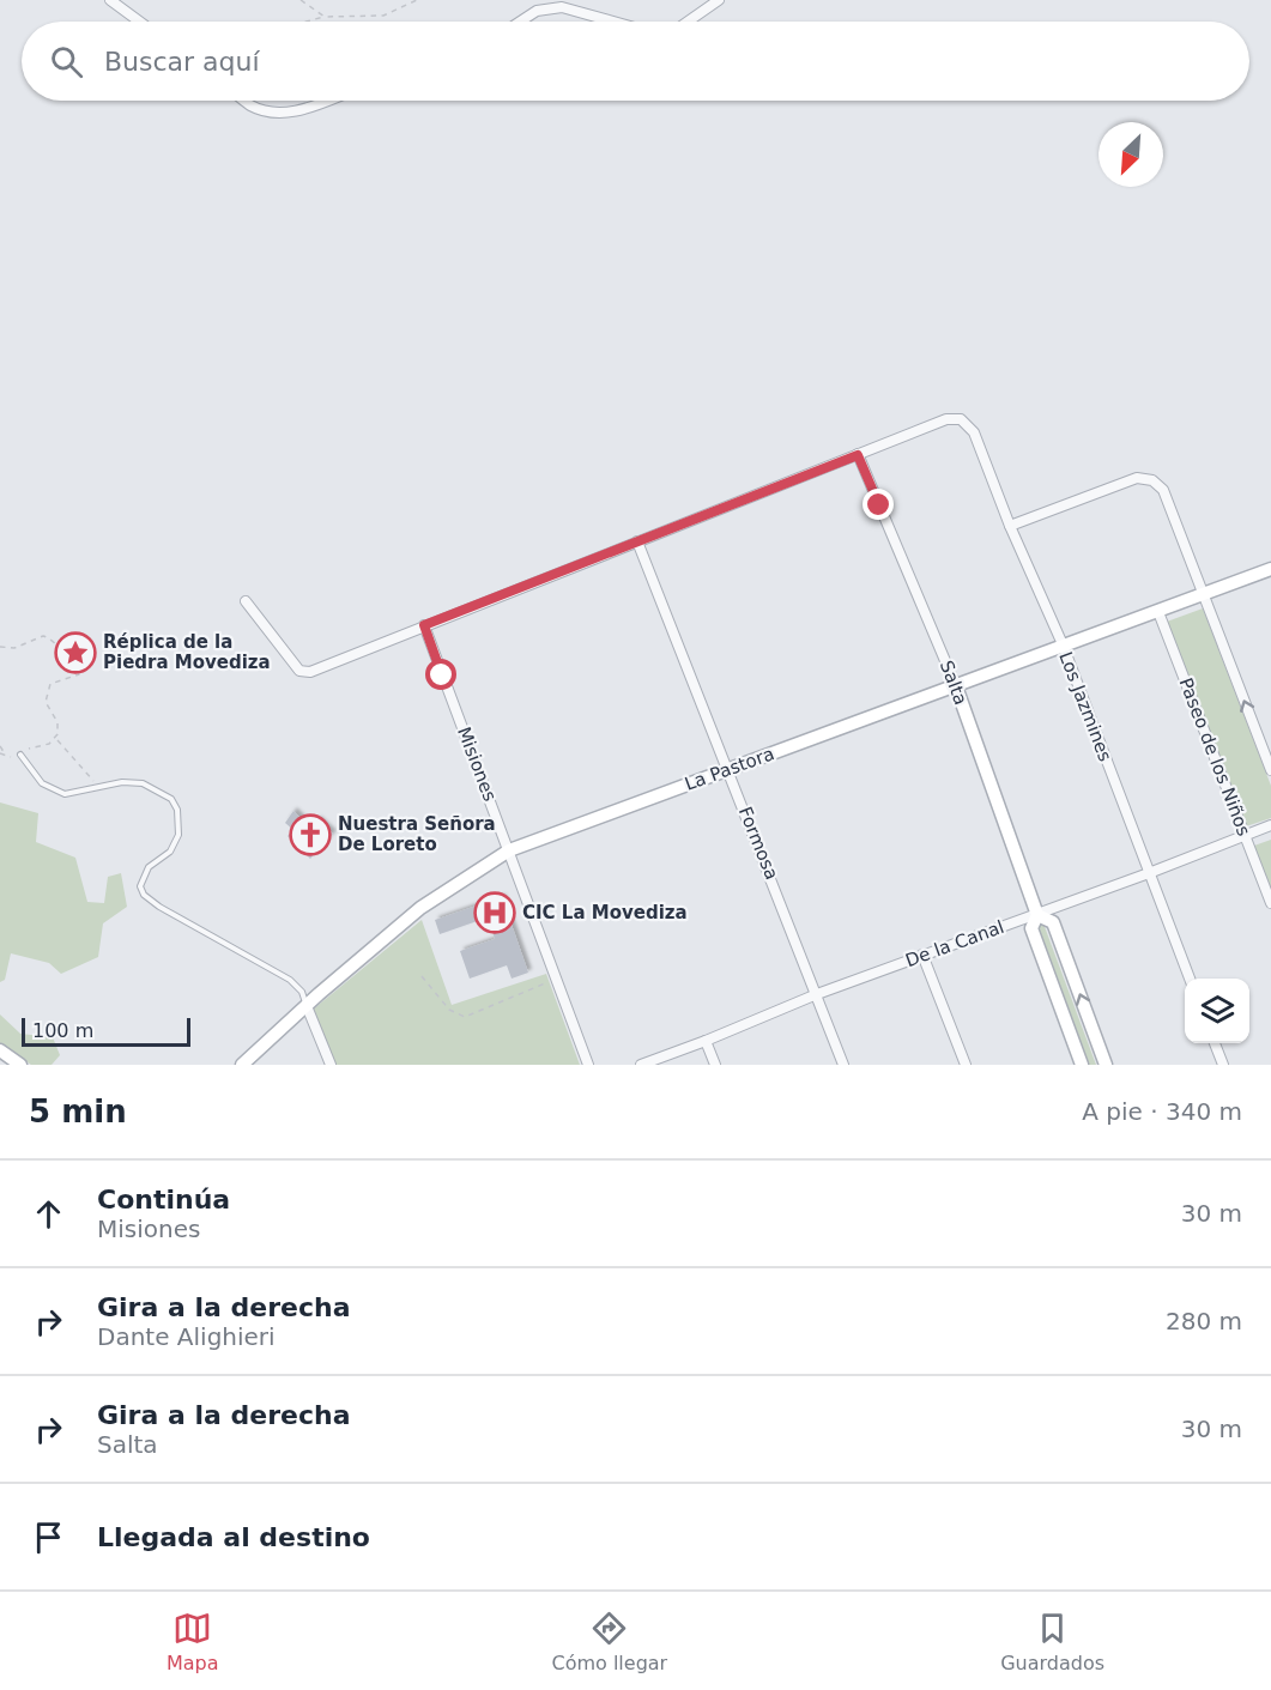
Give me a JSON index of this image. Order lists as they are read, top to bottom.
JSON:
{
  "streets": {
    "street": [
      "Salta",
      "Los Jazmines",
      "Paseo de los Niños",
      "Misiones",
      "La Pastora",
      "Formosa",
      "De la Canal"
    ]
  },
  "crossings": [
    ["Salta", "Los Jazmines"],
    ["Salta", "La Pastora"],
    ["Salta", "De la Canal"],
    ["Los Jazmines", "La Pastora"],
    ["Los Jazmines", "De la Canal"],
    ["Paseo de los Niños", "La Pastora"],
    ["Paseo de los Niños", "De la Canal"],
    ["Misiones", "La Pastora"],
    ["La Pastora", "Formosa"],
    ["Formosa", "De la Canal"]
  ],
  "places": {
    "place": ["Réplica de la Piedra Movediza"],
    "church": ["Nuestra Señora De Loreto"],
    "hospital": ["CIC La Movediza"]
  },
  "scale_bar": "100 m",
  "north": "bottom left",
  "page": {
    "search": "Buscar aquí",
    "scale": "100 m",
    "heading": ["5 min", "A pie · 340 m"],
    "list": [
      ["Continúa", "Misiones", "30 m"],
      ["Gira a la derecha", "Dante Alighieri", "280 m"],
      ["Gira a la derecha", "Salta", "30 m"],
      "Llegada al destino"
    ],
    "nav": ["Mapa", "Cómo llegar", "Guardados"]
  }
}
